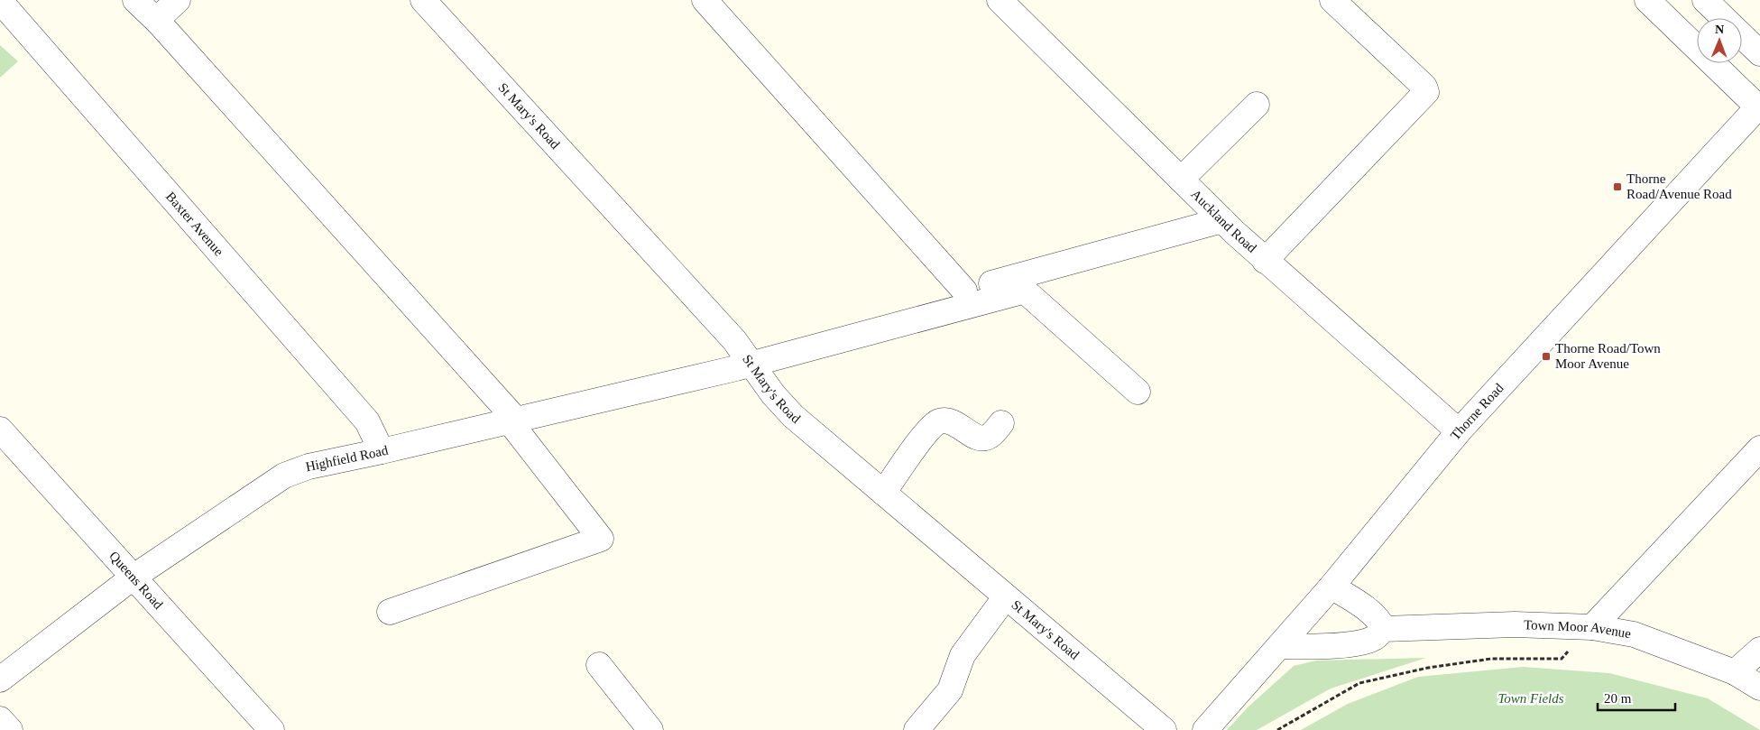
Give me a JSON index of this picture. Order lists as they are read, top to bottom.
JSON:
{
  "streets": {
    "street": [
      "St Mary's Road",
      "Auckland Road",
      "Baxter Avenue",
      "Thorne Road",
      "Highfield Road",
      "Queens Road",
      "Town Moor Avenue"
    ]
  },
  "crossings": [
    ["St Mary's Road", "Highfield Road"],
    ["Auckland Road", "Thorne Road"],
    ["Baxter Avenue", "Highfield Road"],
    ["Highfield Road", "Queens Road"]
  ],
  "parks": ["Town Fields"],
  "places": {
    "transit": ["Thorne Road/Avenue Road", "Thorne Road/Town Moor Avenue"]
  },
  "scale_bar": "20 m",
  "north": "top"
}
